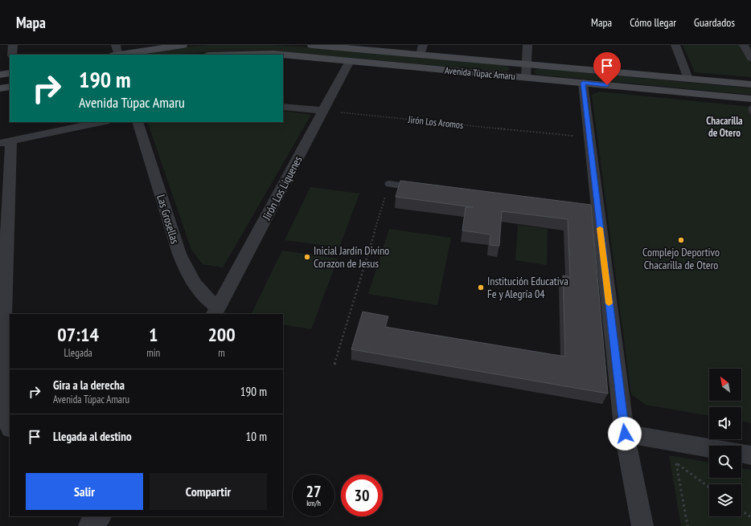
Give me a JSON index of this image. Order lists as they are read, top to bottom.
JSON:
{
  "streets": {
    "main road": ["Avenida Túpac Amaru"],
    "street": ["Jirón Los Líquenes", "Las Grosellas"],
    "path": ["Jirón Los Aromos"]
  },
  "crossings": [
    ["Avenida Túpac Amaru", "Jirón Los Líquenes"],
    ["Jirón Los Aromos", "Jirón Los Líquenes"],
    ["Jirón Los Líquenes", "Las Grosellas"]
  ],
  "districts": ["Chacarilla de Otero"],
  "places": ["Complejo Deportivo Chacarilla de Otero", "Inicial Jardín Divino Corazon de Jesus", "Institución Educativa Fe y Alegría 04"],
  "north": "top left",
  "page": {
    "header": "Mapa",
    "nav": ["Mapa", "Cómo llegar", "Guardados"],
    "turn": ["190 m", "Avenida Túpac Amaru"],
    "eta": [
      "07:14",
      "Llegada",
      "1",
      "min",
      "200",
      "m"
    ],
    "list": [
      {
        "name": "Gira a la derecha",
        "note": "Avenida Túpac Amaru",
        "value": "190 m"
      },
      {
        "name": "Llegada al destino",
        "value": "10 m"
      }
    ],
    "buttons": ["Salir", "Compartir"],
    "speed": "27 km/h",
    "limit": "30"
  }
}
